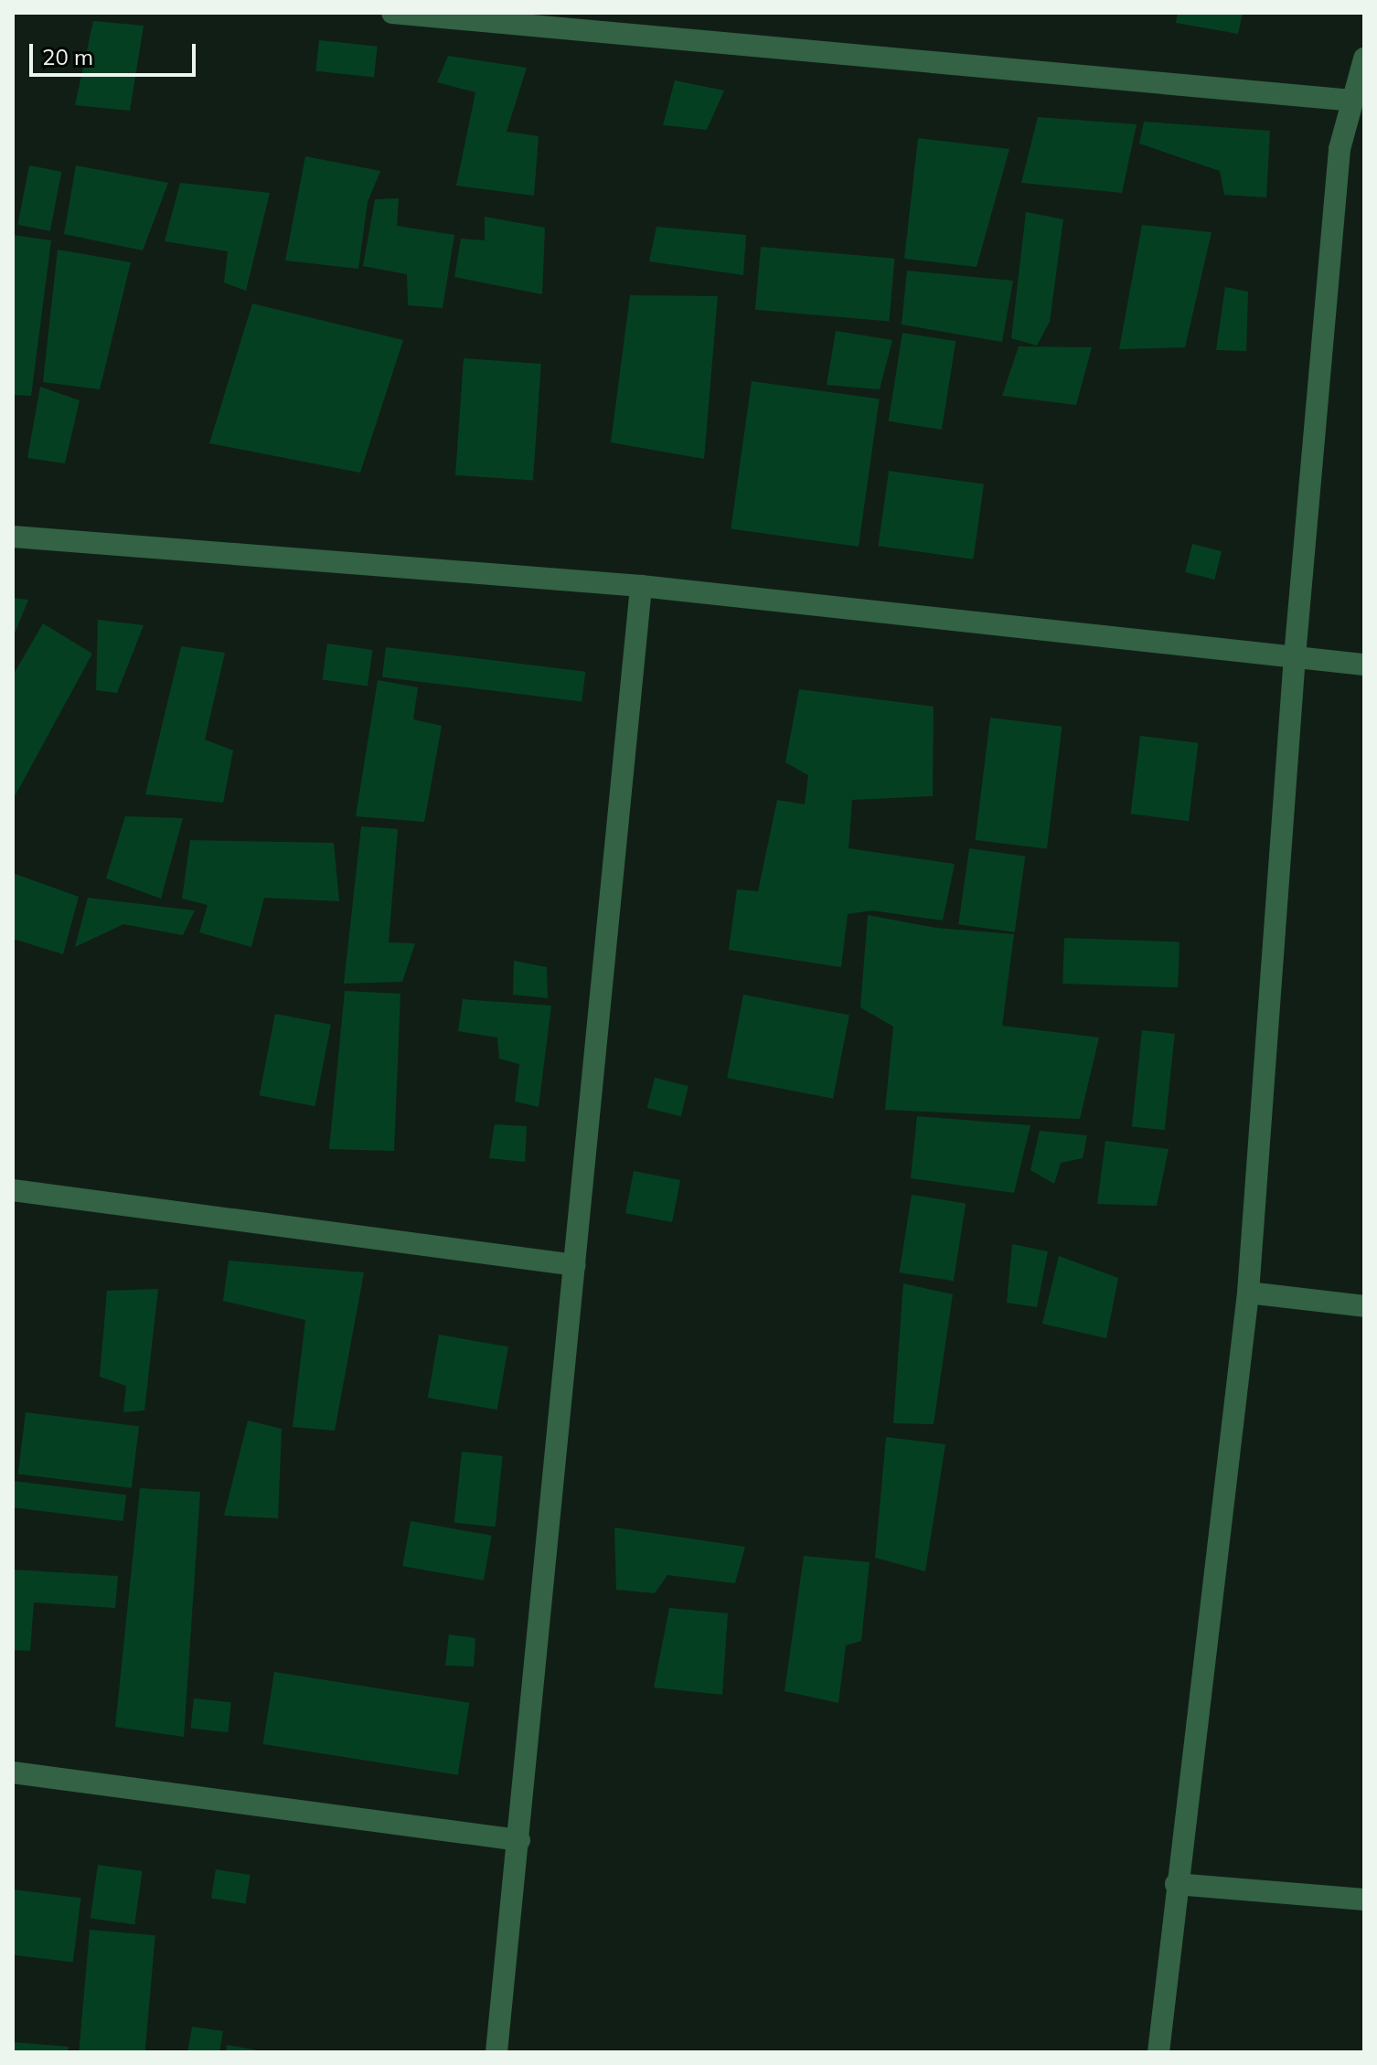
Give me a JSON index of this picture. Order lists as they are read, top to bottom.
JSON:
{
  "scale_bar": "20 m"
}
